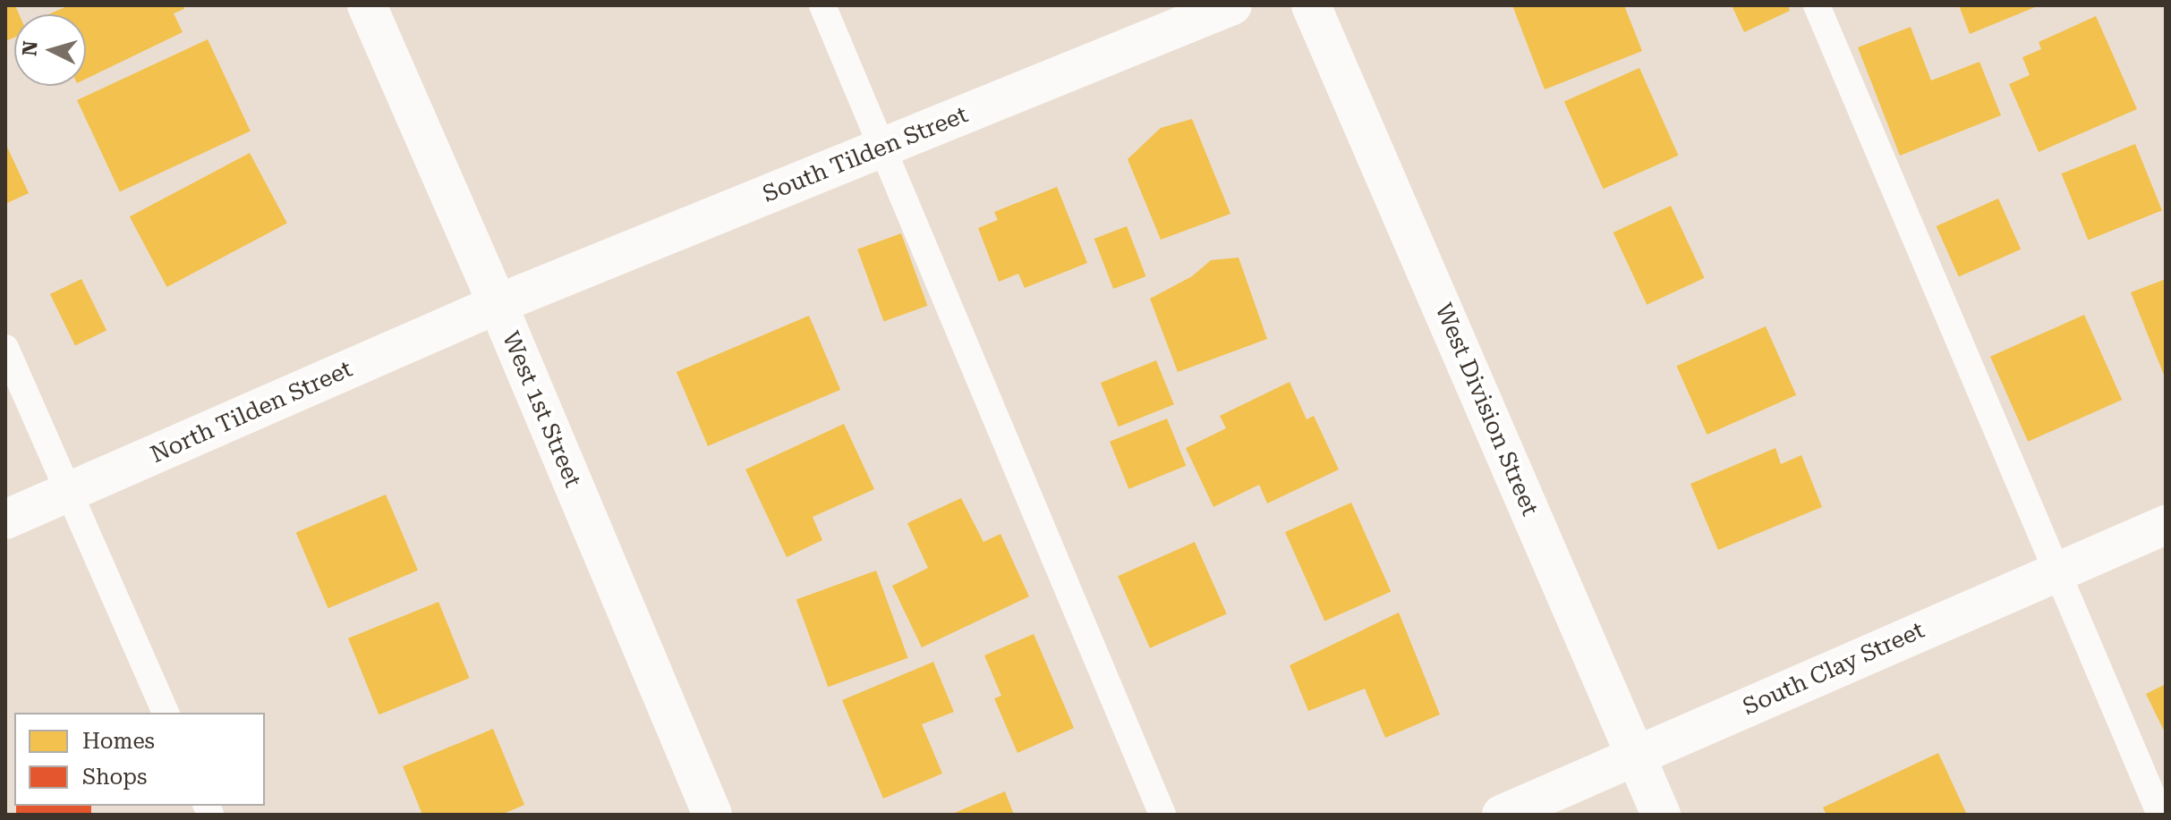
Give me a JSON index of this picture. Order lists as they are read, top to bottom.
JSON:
{
  "streets": {
    "street": [
      "South Tilden Street",
      "West 1st Street",
      "West Division Street",
      "North Tilden Street",
      "South Clay Street"
    ]
  },
  "crossings": [
    ["South Tilden Street", "West 1st Street"],
    ["South Tilden Street", "North Tilden Street"],
    ["West 1st Street", "North Tilden Street"],
    ["West Division Street", "South Clay Street"]
  ],
  "legend": ["Homes", "Shops"],
  "north": "left"
}
